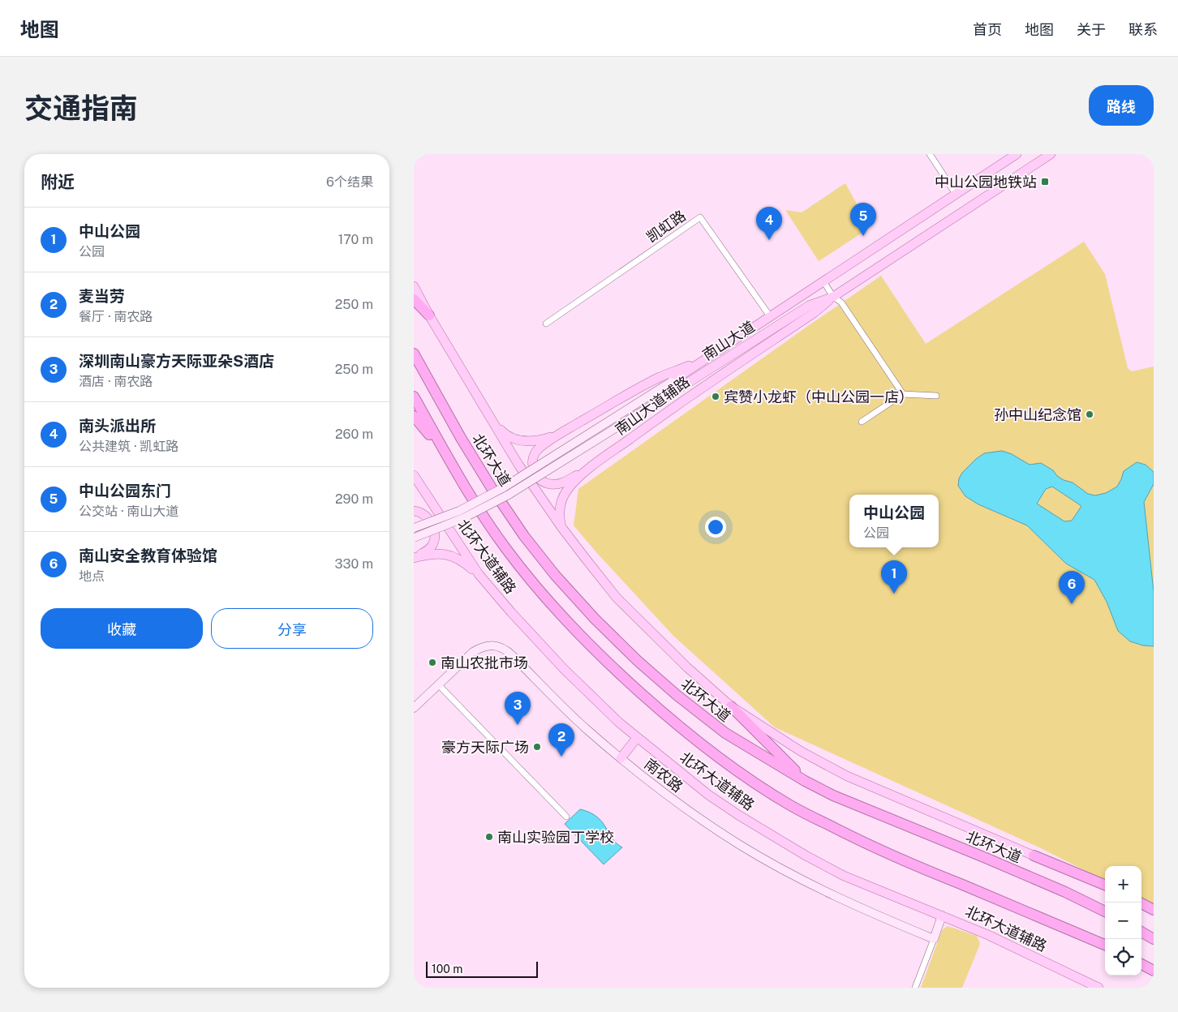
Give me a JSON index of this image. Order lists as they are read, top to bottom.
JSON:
{
  "streets": {
    "highway": ["北环大道"],
    "main road": ["南山大道", "南山大道辅路", "北环大道辅路"],
    "street": ["凯虹路", "南农路"]
  },
  "crossings": [
    ["凯虹路", "南山大道"],
    ["南山大道", "南山大道辅路"]
  ],
  "places": {
    "transit": ["中山公园地铁站"],
    "other": [
      "宾赞小龙虾（中山公园一店）",
      "孙中山纪念馆",
      "南山农批市场",
      "豪方天际广场",
      "南山实验园丁学校"
    ]
  },
  "scale_bar": "100 m",
  "page": {
    "header": "地图",
    "nav": [
      "首页",
      "地图",
      "关于",
      "联系"
    ],
    "title": "交通指南",
    "buttons": [
      "路线",
      ["收藏", "分享"]
    ],
    "heading": ["附近", "6个结果"],
    "pins": [
      "5",
      "4",
      "1",
      "6",
      "3",
      "2"
    ],
    "list": [
      {
        "mark": "1",
        "name": "中山公园",
        "note": "公园",
        "value": "170 m"
      },
      {
        "mark": "2",
        "name": "麦当劳",
        "note": "餐厅 · 南农路",
        "value": "250 m"
      },
      {
        "mark": "3",
        "name": "深圳南山豪方天际亚朵S酒店",
        "note": "酒店 · 南农路",
        "value": "250 m"
      },
      {
        "mark": "4",
        "name": "南头派出所",
        "note": "公共建筑 · 凯虹路",
        "value": "260 m"
      },
      {
        "mark": "5",
        "name": "中山公园东门",
        "note": "公交站 · 南山大道",
        "value": "290 m"
      },
      {
        "mark": "6",
        "name": "南山安全教育体验馆",
        "note": "地点",
        "value": "330 m"
      }
    ],
    "popup": ["中山公园", "公园"],
    "map_buttons": ["+", "−"],
    "scale": "100 m"
  }
}
